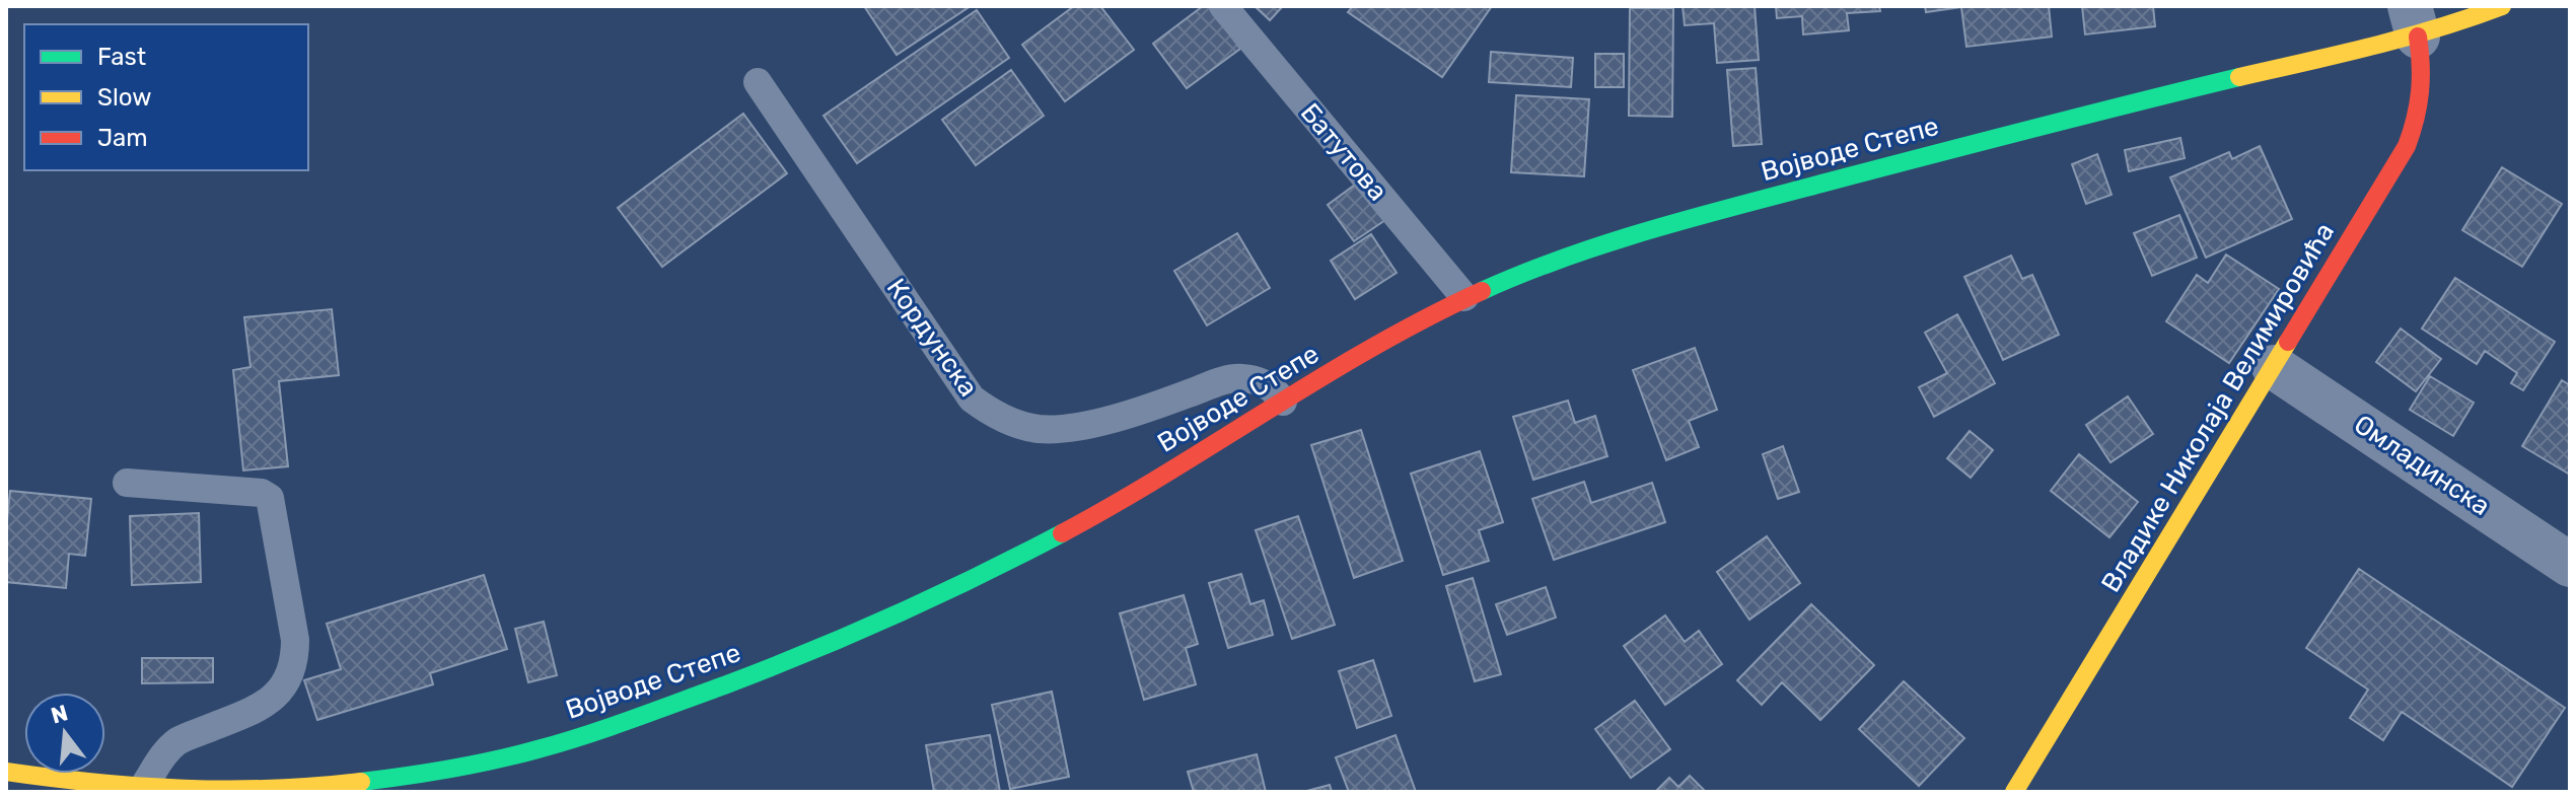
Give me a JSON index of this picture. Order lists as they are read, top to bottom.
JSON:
{
  "streets": {
    "main road": ["Војводе Степе", "Владике Николаја Велимировића"],
    "street": ["Омладинска"],
    "lane": ["Батутова", "Кордунска"]
  },
  "crossings": [
    ["Војводе Степе", "Батутова"],
    ["Војводе Степе", "Кордунска"],
    ["Војводе Степе", "Владике Николаја Велимировића"],
    ["Владике Николаја Велимировића", "Омладинска"]
  ],
  "legend": ["Fast", "Slow", "Jam"],
  "north": "top"
}
